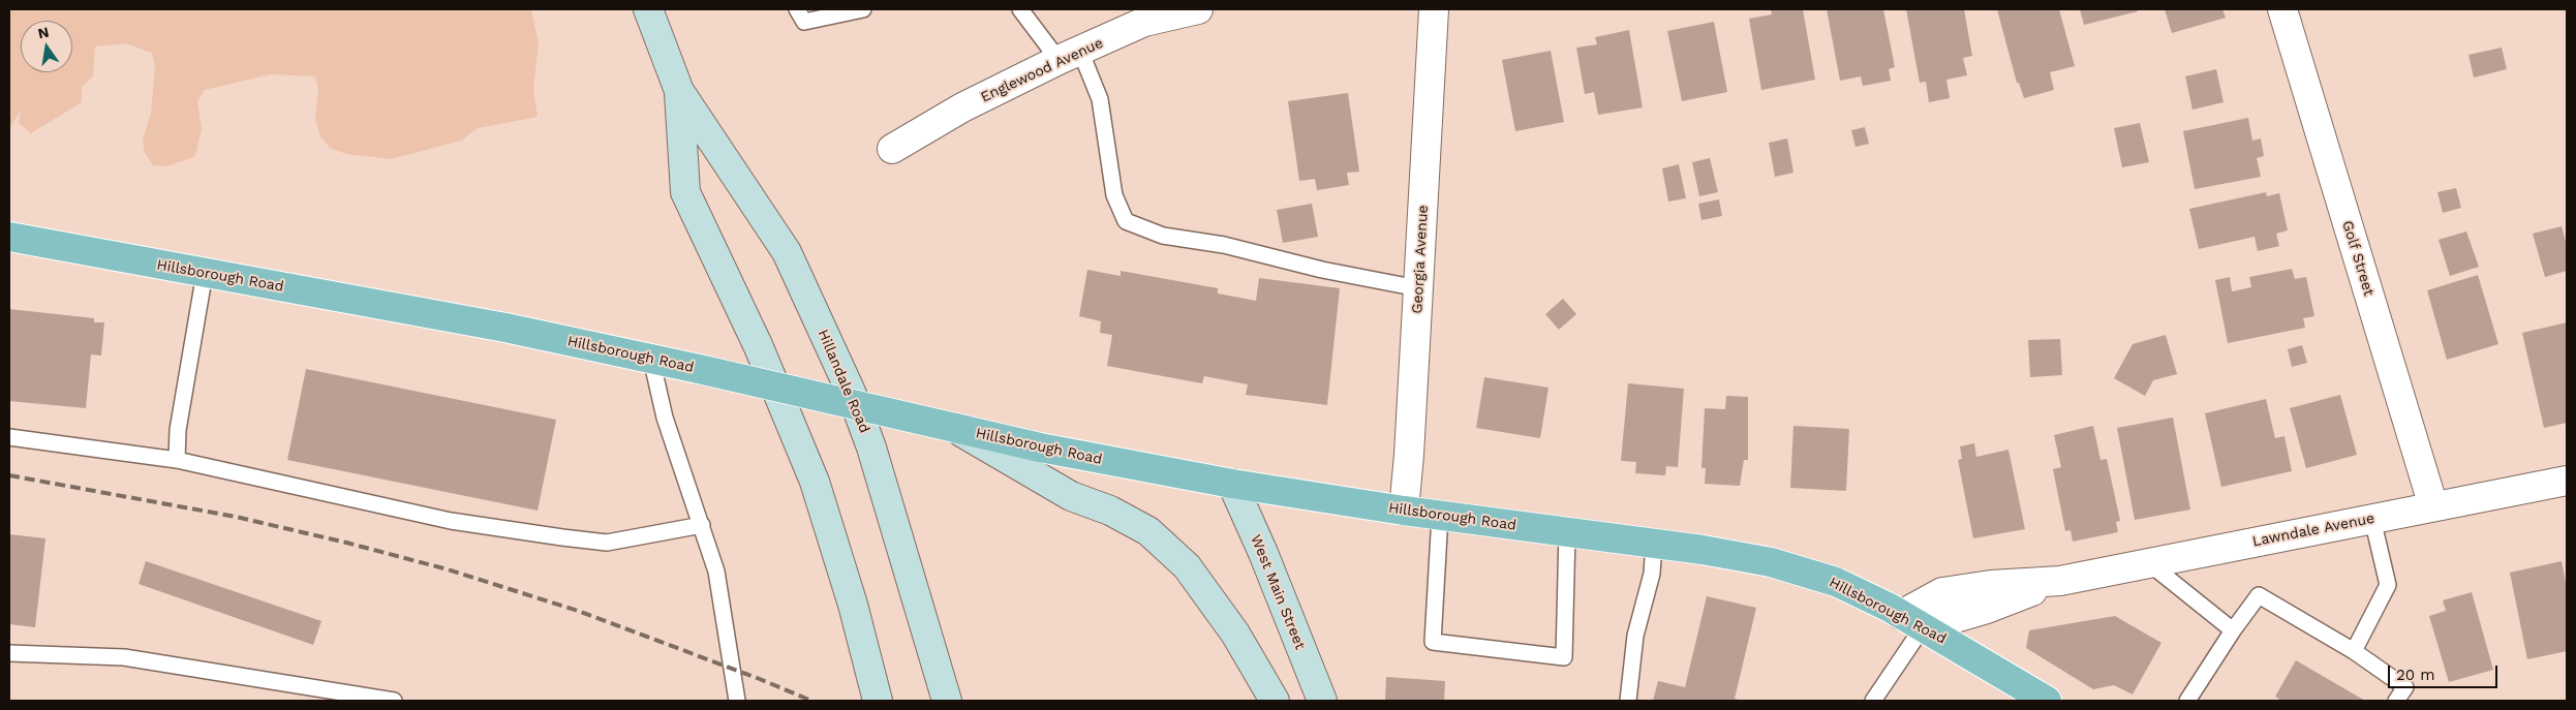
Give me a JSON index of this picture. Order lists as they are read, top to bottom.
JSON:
{
  "streets": {
    "main road": ["Hillsborough Road", "Hillandale Road", "West Main Street"],
    "street": [
      "Englewood Avenue",
      "Golf Street",
      "Georgia Avenue",
      "Lawndale Avenue"
    ]
  },
  "crossings": [
    ["Golf Street", "Lawndale Avenue"],
    ["Georgia Avenue", "Hillsborough Road"],
    ["Hillsborough Road", "Lawndale Avenue"],
    ["Hillsborough Road", "West Main Street"]
  ],
  "scale_bar": "20 m",
  "north": "top"
}
